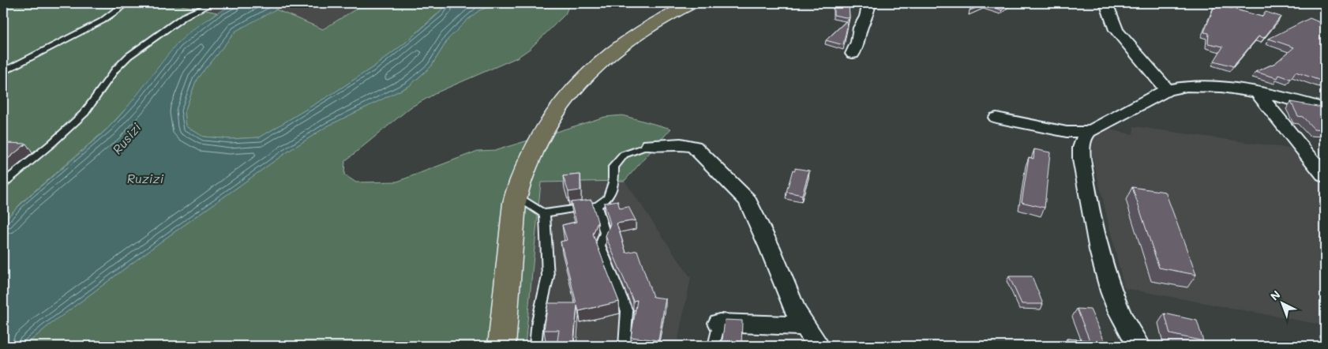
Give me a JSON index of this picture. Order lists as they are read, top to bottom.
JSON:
{
  "water": ["Rusizi", "Ruzizi"],
  "north": "top left"
}
